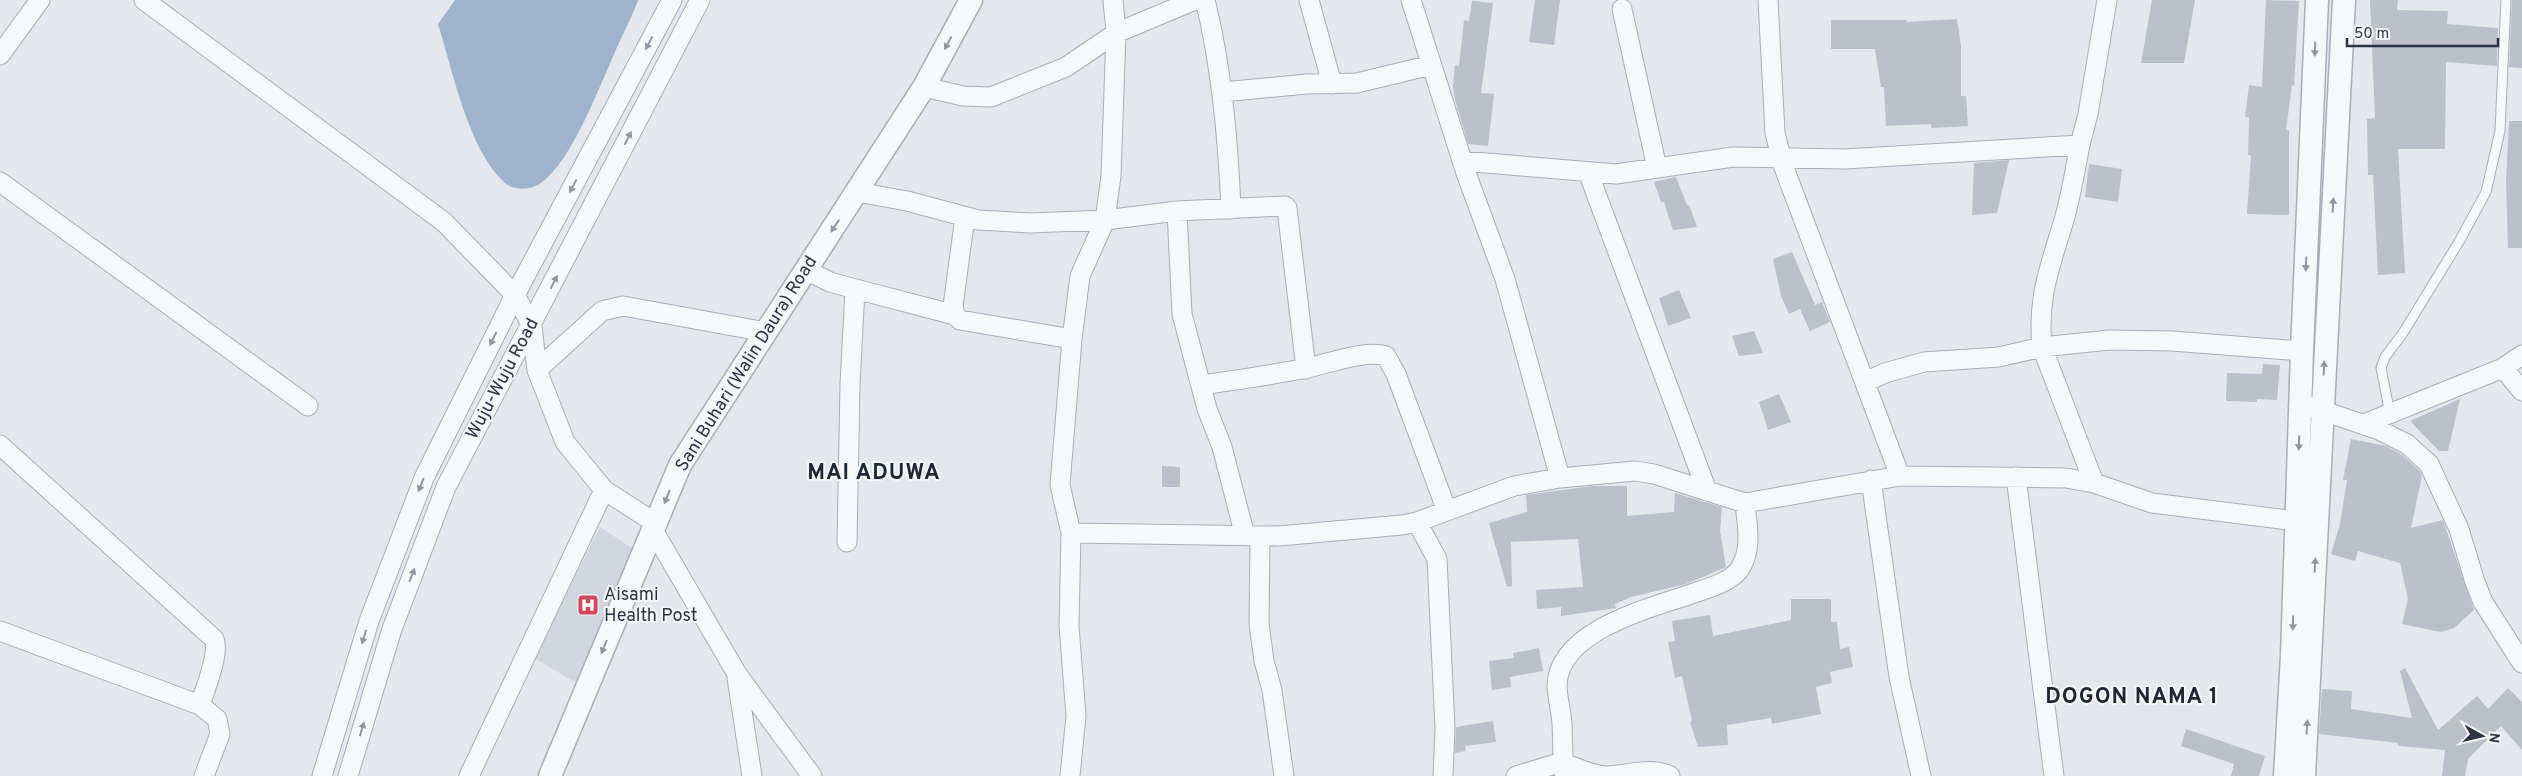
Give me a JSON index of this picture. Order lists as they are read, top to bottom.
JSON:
{
  "streets": {
    "street": ["Sani Buhari (Walin Daura) Road", "Wuju-Wuju Road"]
  },
  "districts": ["MAI ADUWA", "DOGON NAMA 1"],
  "places": {
    "hospital": ["Aisami Health Post"]
  },
  "scale_bar": "50 m",
  "north": "right"
}
